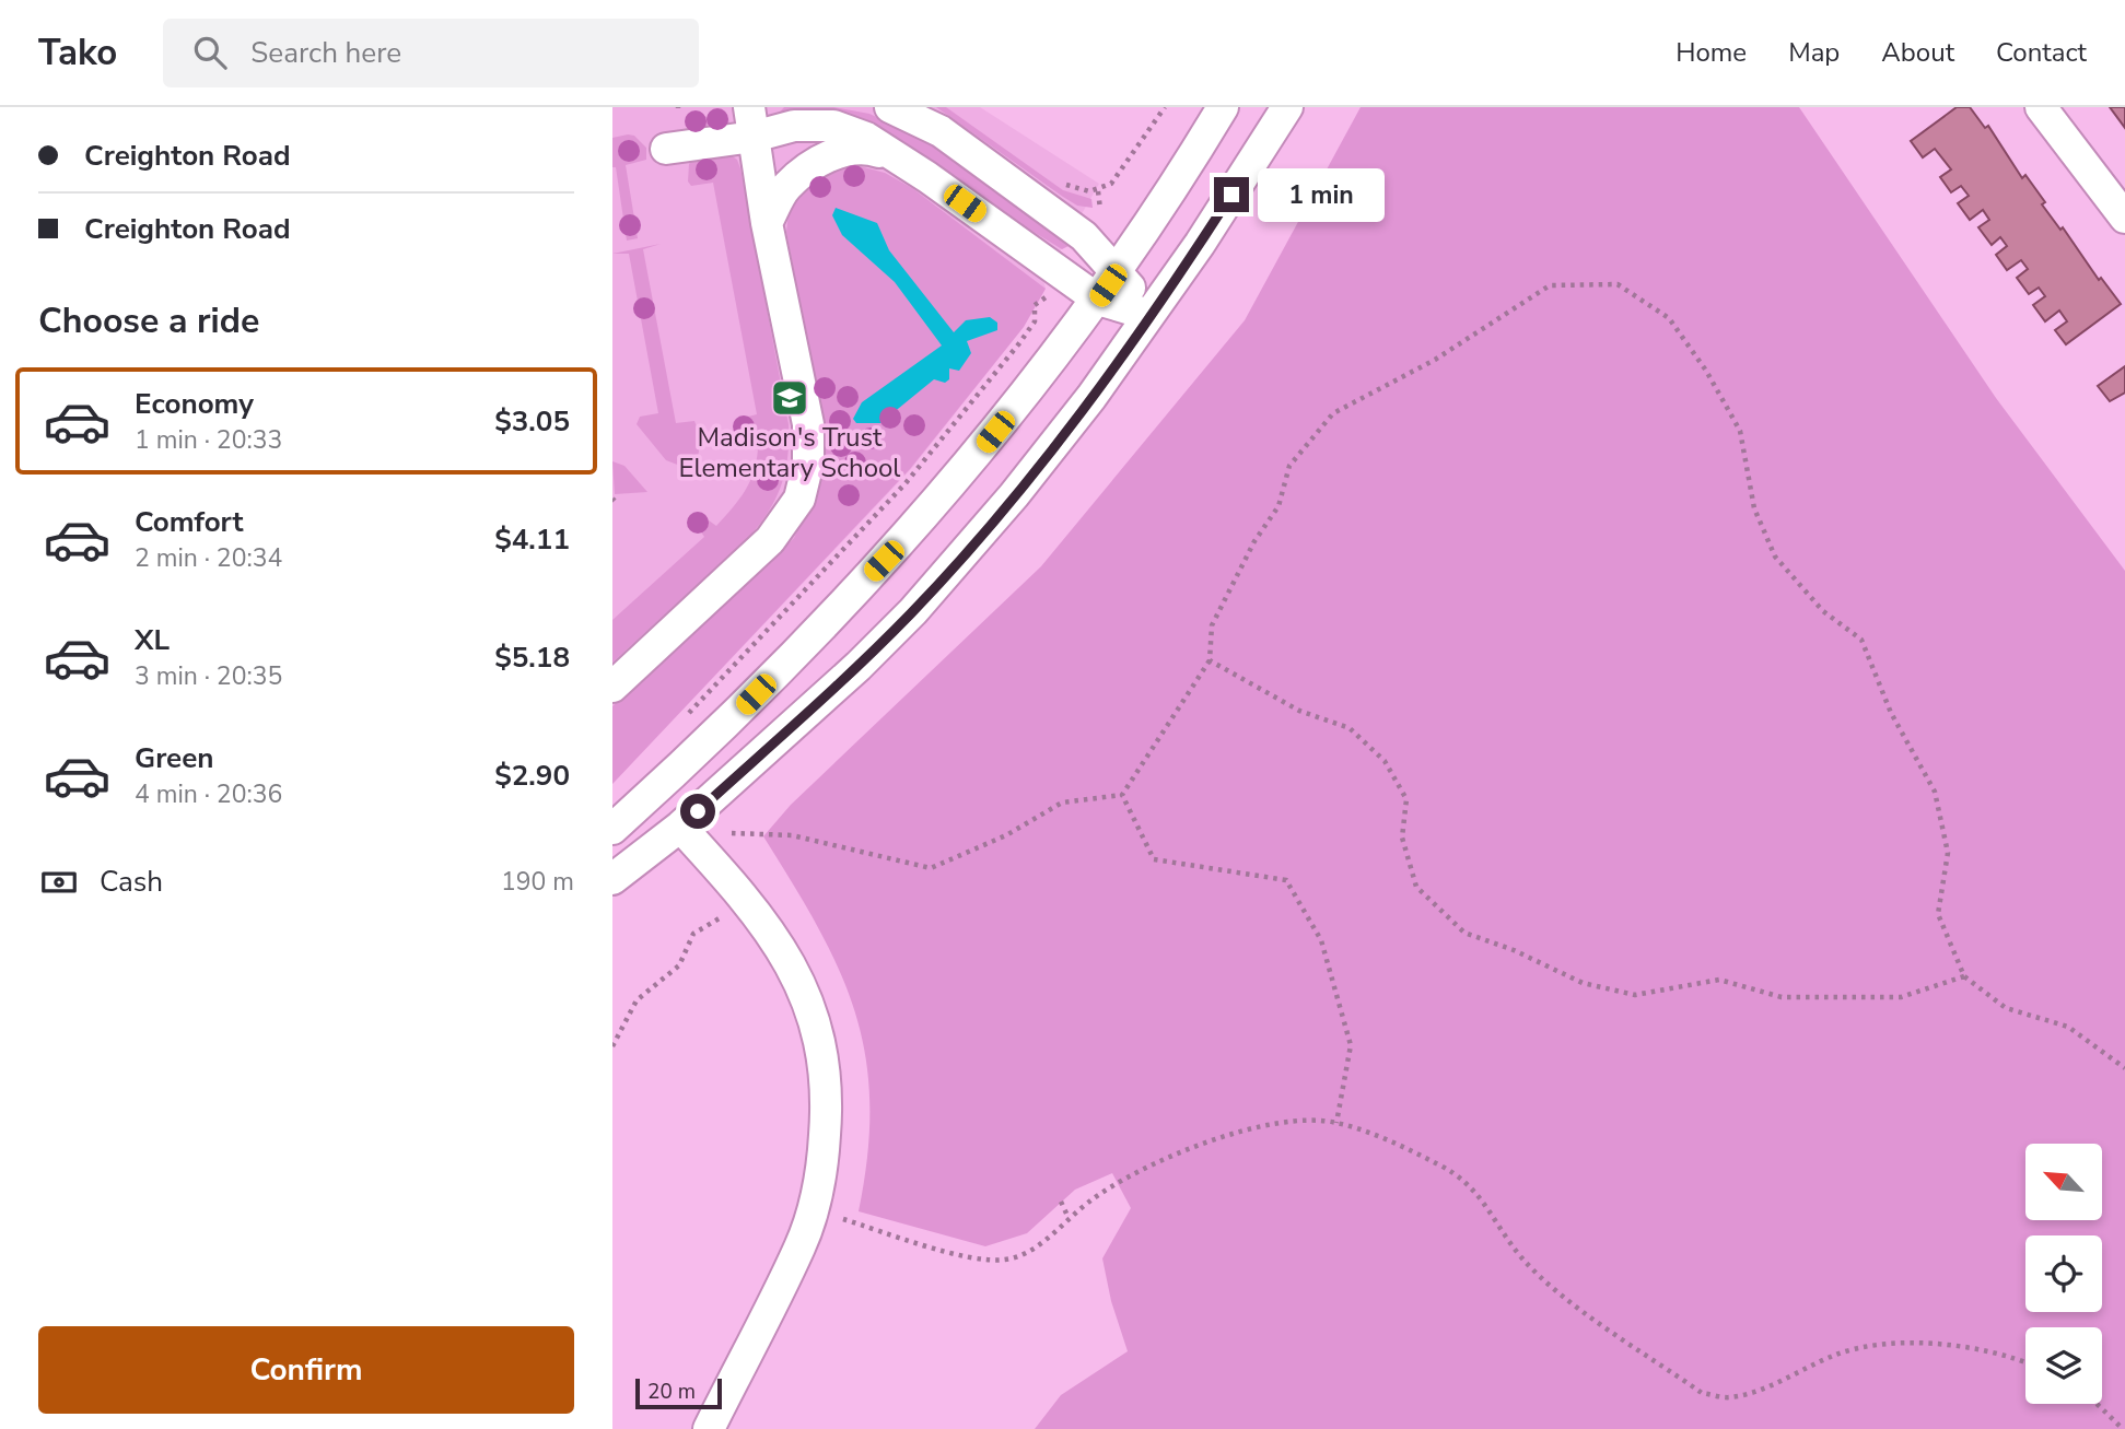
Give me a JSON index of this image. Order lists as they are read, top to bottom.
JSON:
{
  "places": {
    "school or university": ["Madison's Trust Elementary School"]
  },
  "scale_bar": "20 m",
  "north": "top left",
  "page": {
    "header": "Tako",
    "search": "Search here",
    "nav": [
      "Home",
      "Map",
      "About",
      "Contact"
    ],
    "banner": ["Creighton Road", "Creighton Road"],
    "bubble": "1 min",
    "heading": "Choose a ride",
    "list": [
      {
        "name": "Economy",
        "note": "1 min · 20:33",
        "value": "$3.05"
      },
      {
        "name": "Comfort",
        "note": "2 min · 20:34",
        "value": "$4.11"
      },
      {
        "name": "XL",
        "note": "3 min · 20:35",
        "value": "$5.18"
      },
      {
        "name": "Green",
        "note": "4 min · 20:36",
        "value": "$2.90"
      }
    ],
    "pay": ["Cash", "190 m"],
    "buttons": "Confirm",
    "scale": "20 m"
  }
}
